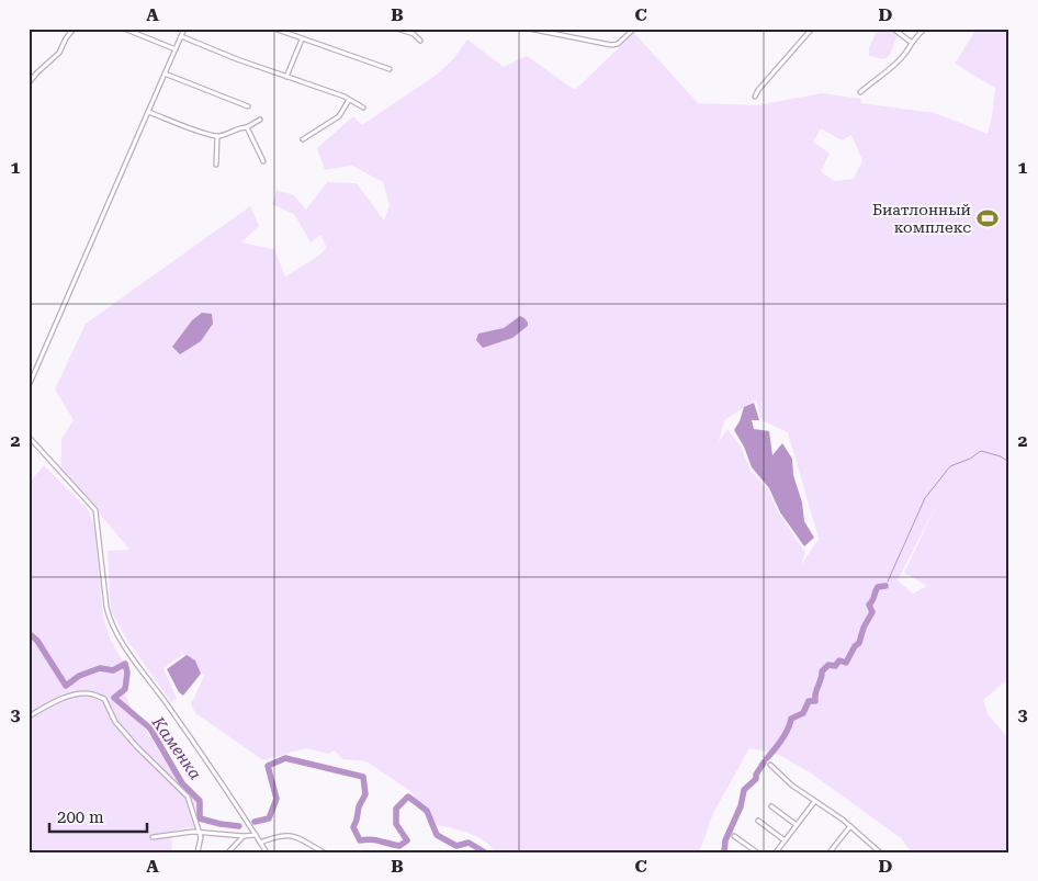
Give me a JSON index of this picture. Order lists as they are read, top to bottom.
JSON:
{
  "water": ["Каменка"],
  "places": {
    "sports": ["Биатлонный комплекс"]
  },
  "scale_bar": "200 m",
  "grid": {
    "columns": [
      "A",
      "B",
      "C",
      "D"
    ],
    "rows": ["1", "2", "3"]
  }
}
